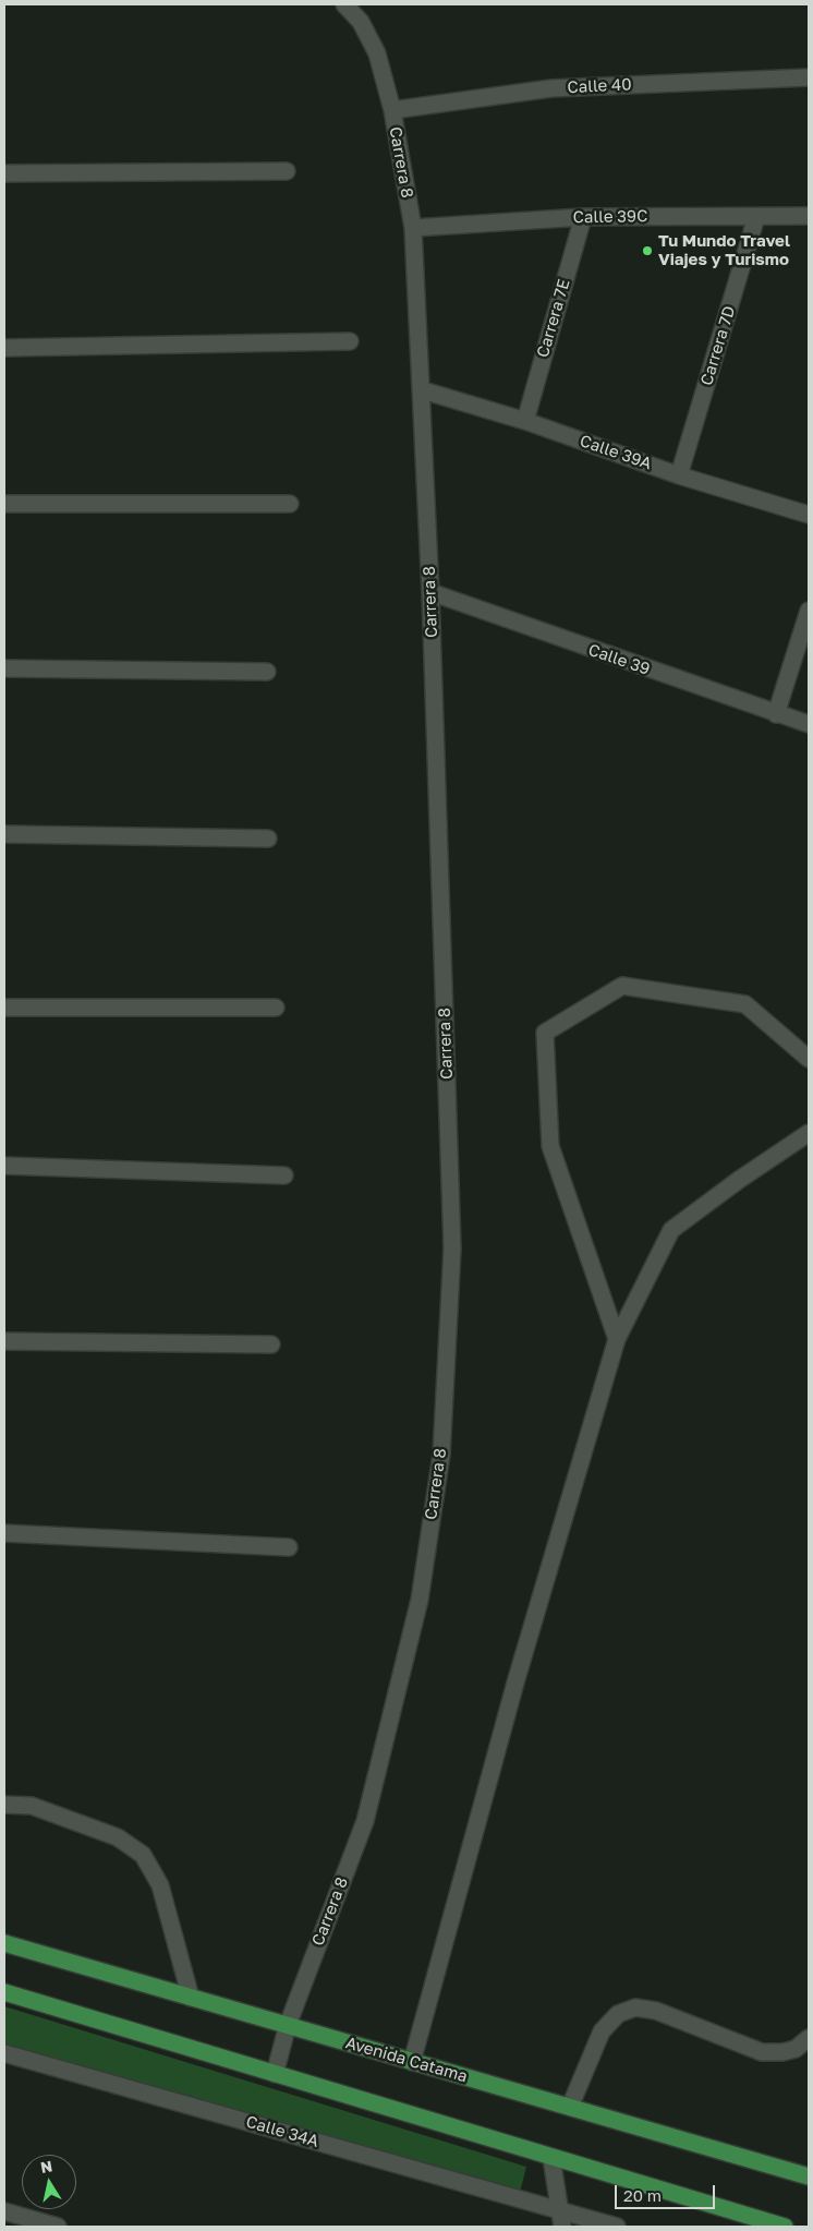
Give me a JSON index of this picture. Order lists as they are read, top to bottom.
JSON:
{
  "streets": {
    "main road": ["Avenida Catama"],
    "street": [
      "Calle 40",
      "Carrera 8",
      "Calle 39C",
      "Carrera 7E",
      "Carrera 7D",
      "Calle 39A",
      "Calle 39",
      "Calle 34A"
    ]
  },
  "crossings": [
    ["Calle 40", "Carrera 8"],
    ["Carrera 8", "Calle 39C"],
    ["Carrera 8", "Calle 39A"],
    ["Carrera 8", "Calle 39"],
    ["Carrera 8", "Avenida Catama"],
    ["Calle 39C", "Carrera 7E"],
    ["Calle 39C", "Carrera 7D"],
    ["Carrera 7E", "Calle 39A"],
    ["Carrera 7D", "Calle 39A"]
  ],
  "places": ["Tu Mundo Travel Viajes y Turismo"],
  "scale_bar": "20 m",
  "north": "top"
}
